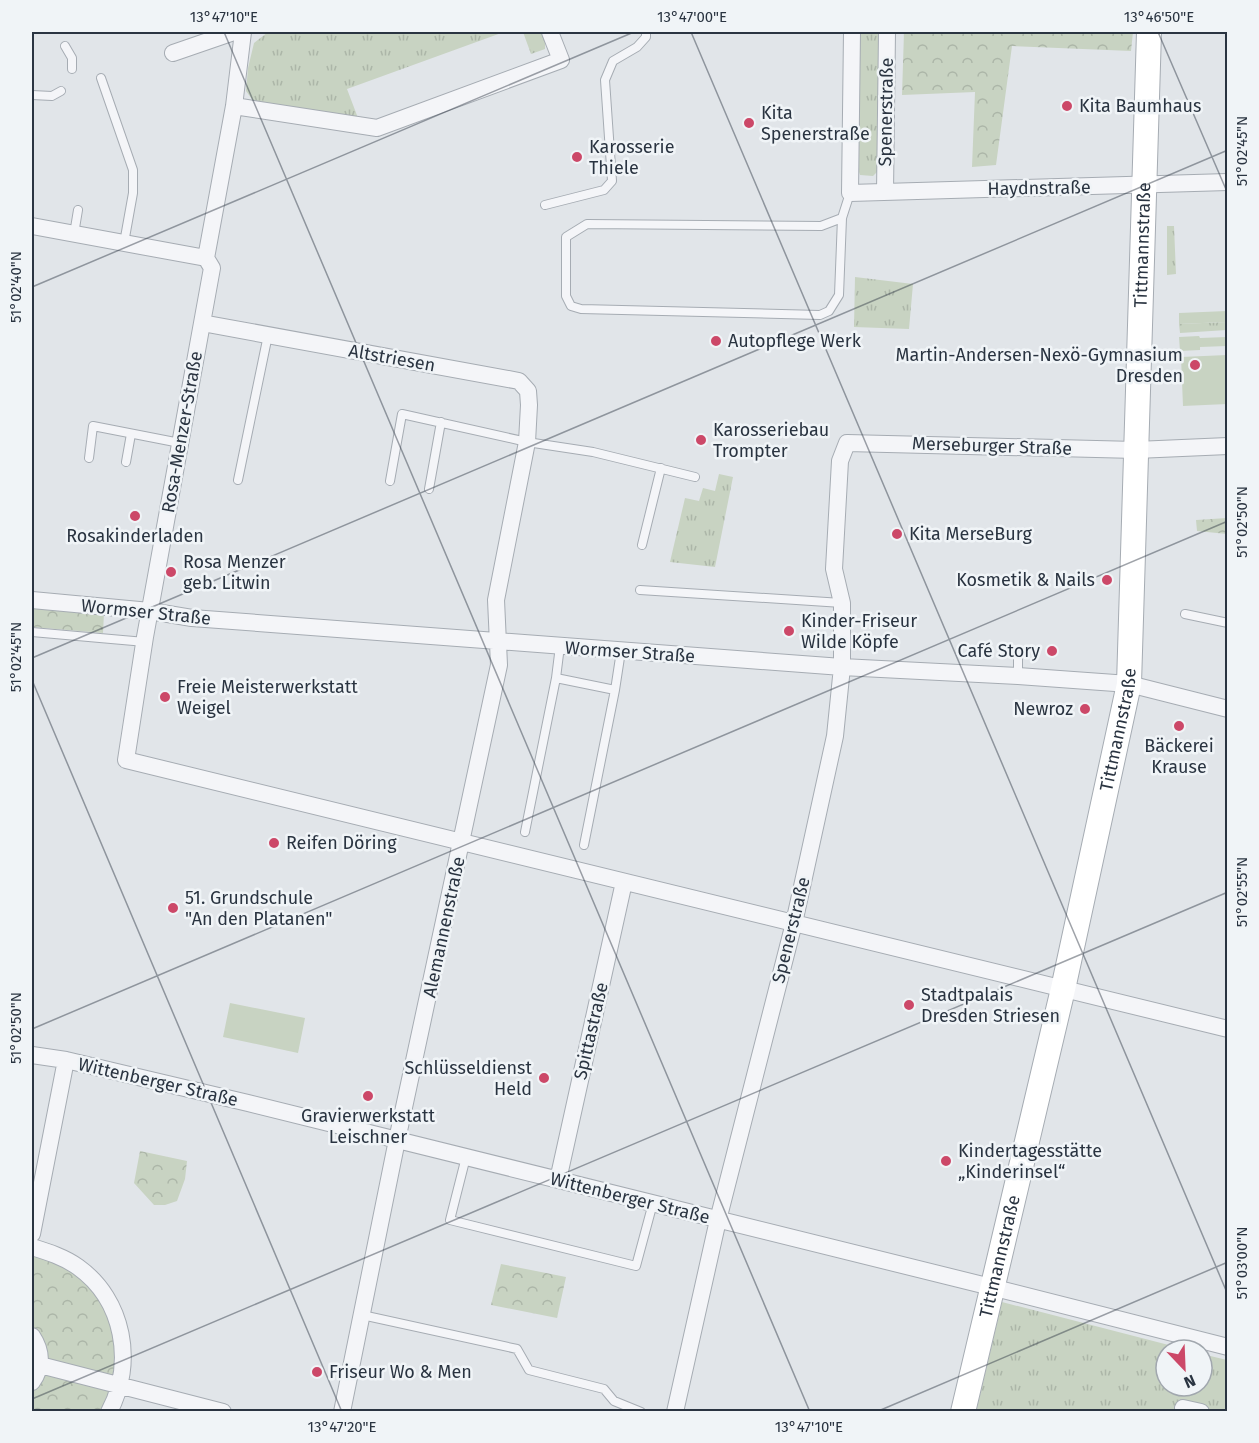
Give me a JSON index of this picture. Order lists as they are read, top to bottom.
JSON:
{
  "streets": {
    "street": [
      "Spenerstraße",
      "Haydnstraße",
      "Tittmannstraße",
      "Altstriesen",
      "Rosa-Menzer-Straße",
      "Merseburger Straße",
      "Wormser Straße",
      "Alemannenstraße",
      "Spittastraße",
      "Wittenberger Straße"
    ]
  },
  "crossings": [
    ["Spenerstraße", "Haydnstraße"],
    ["Spenerstraße", "Merseburger Straße"],
    ["Spenerstraße", "Wormser Straße"],
    ["Spenerstraße", "Wittenberger Straße"],
    ["Haydnstraße", "Tittmannstraße"],
    ["Tittmannstraße", "Merseburger Straße"],
    ["Tittmannstraße", "Wormser Straße"],
    ["Tittmannstraße", "Wittenberger Straße"],
    ["Altstriesen", "Rosa-Menzer-Straße"],
    ["Altstriesen", "Alemannenstraße"],
    ["Rosa-Menzer-Straße", "Wormser Straße"],
    ["Rosa-Menzer-Straße", "Alemannenstraße"],
    ["Wormser Straße", "Alemannenstraße"],
    ["Alemannenstraße", "Wittenberger Straße"],
    ["Spittastraße", "Wittenberger Straße"]
  ],
  "places": [
    "Kita Baumhaus",
    "Kita Spenerstraße",
    "Karosserie Thiele",
    "Autopflege Werk",
    "Martin-Andersen-Nexö-Gymnasium Dresden",
    "Karosseriebau Trompter",
    "Rosakinderladen",
    "Kita MerseBurg",
    "Rosa Menzer geb. Litwin",
    "Kosmetik & Nails",
    "Kinder-Friseur Wilde Köpfe",
    "Café Story",
    "Freie Meisterwerkstatt Weigel",
    "Newroz",
    "Bäckerei Krause",
    "Reifen Döring",
    "51. Grundschule \"An den Platanen\"",
    "Stadtpalais Dresden Striesen",
    "Schlüsseldienst Held",
    "Gravierwerkstatt Leischner",
    "Kindertagesstätte „Kinderinsel“",
    "Friseur Wo & Men"
  ],
  "north": "bottom right",
  "coordinates": [
    "13°47'10\"E",
    "13°47'00\"E",
    "13°46'50\"E",
    "51°02'45\"N",
    "51°02'40\"N",
    "51°02'50\"N",
    "51°02'55\"N",
    "51°03'00\"N",
    "13°47'20\"E"
  ]
}
